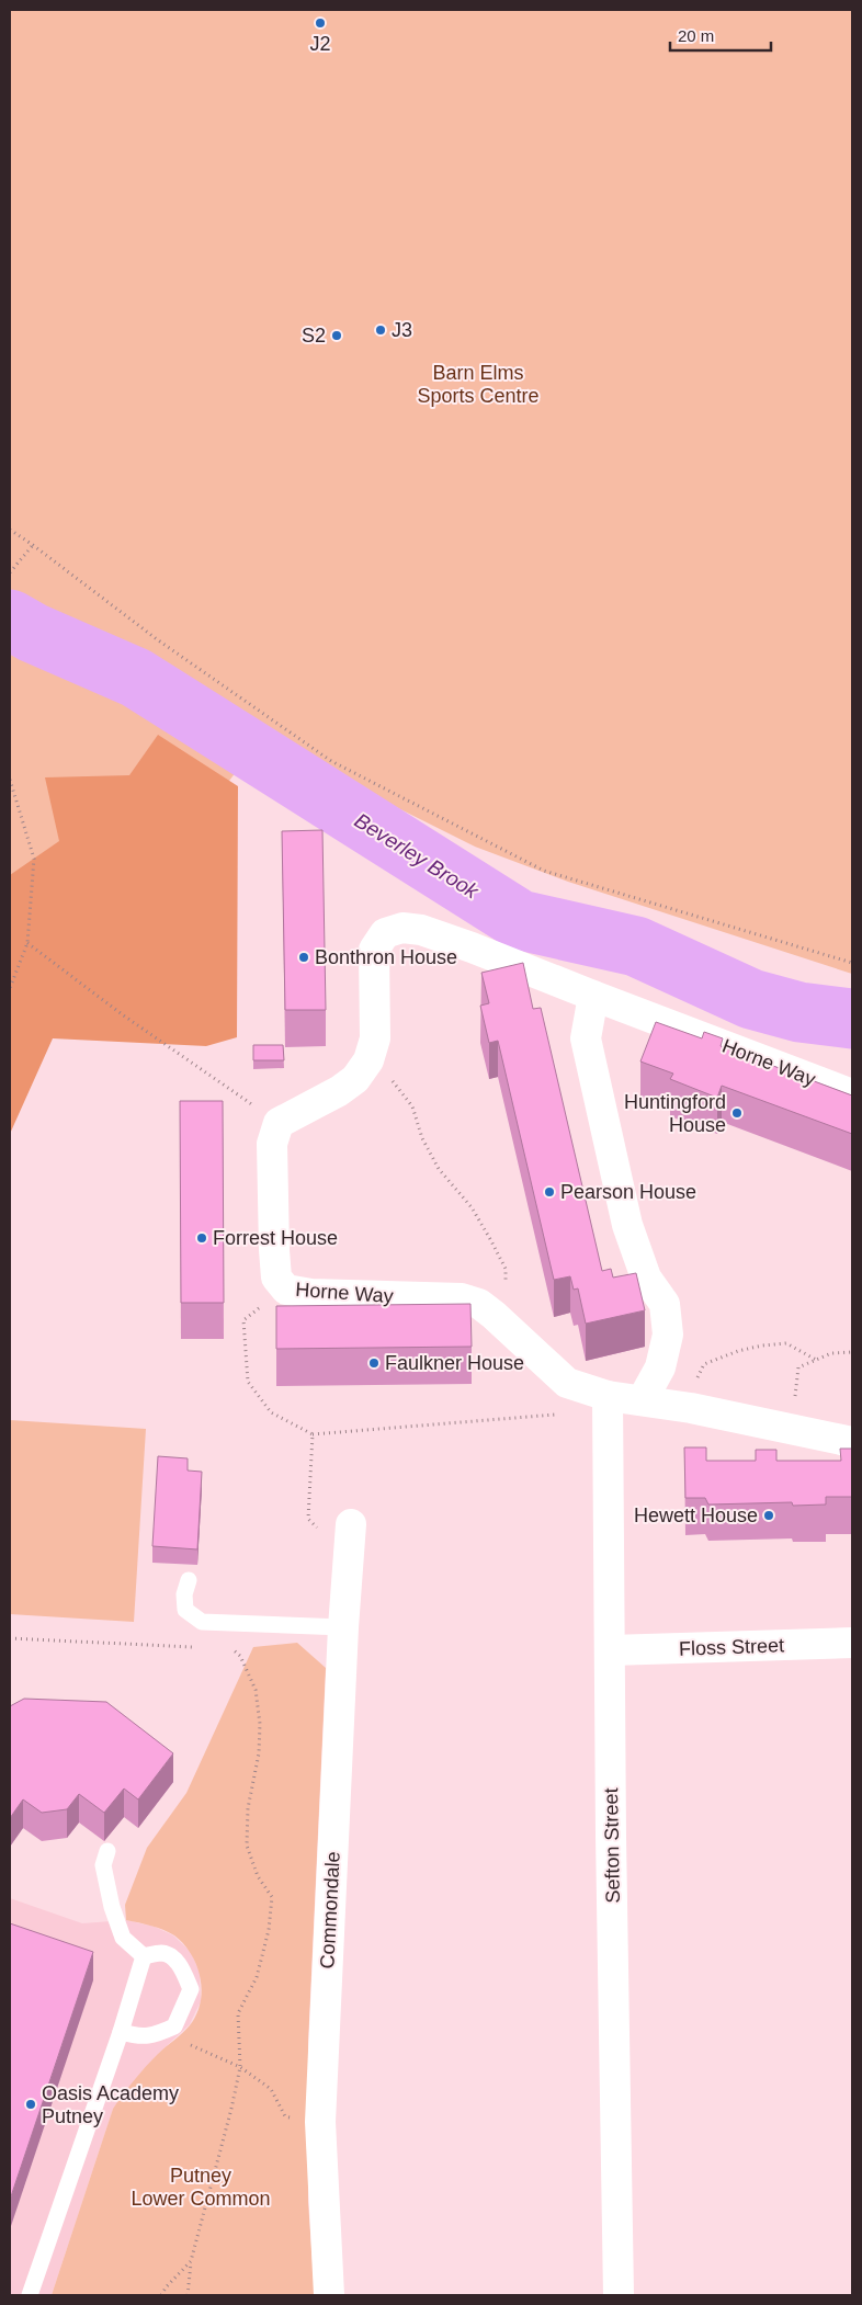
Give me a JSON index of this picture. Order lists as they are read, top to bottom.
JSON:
{
  "streets": {
    "street": [
      "Horne Way",
      "Floss Street",
      "Sefton Street",
      "Commondale"
    ]
  },
  "crossings": [
    ["Horne Way", "Sefton Street"],
    ["Floss Street", "Sefton Street"]
  ],
  "water": ["Beverley Brook"],
  "parks": ["Barn Elms Sports Centre", "Putney Lower Common"],
  "places": [
    "J2",
    "J3",
    "S2",
    "Bonthron House",
    "Huntingford House",
    "Pearson House",
    "Forrest House",
    "Faulkner House",
    "Hewett House",
    "Oasis Academy Putney"
  ],
  "scale_bar": "20 m"
}
